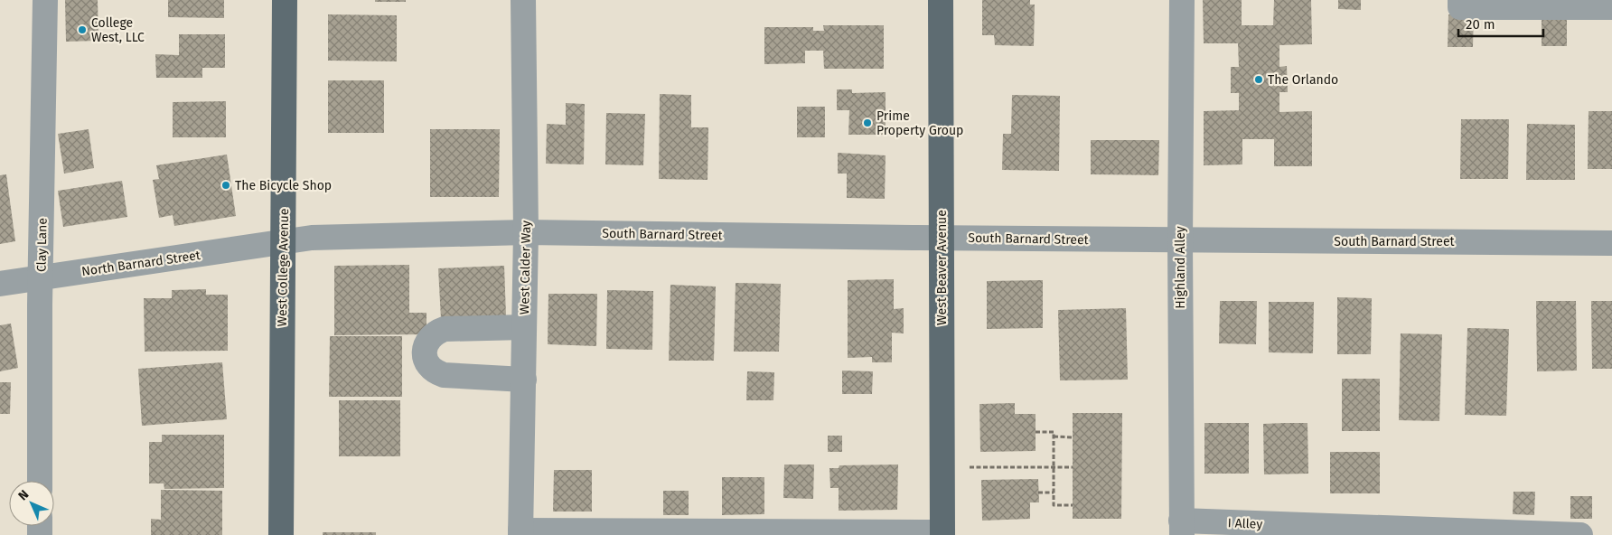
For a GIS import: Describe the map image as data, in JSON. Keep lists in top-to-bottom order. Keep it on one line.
{"streets":{"main road":["West College Avenue","West Beaver Avenue"],"street":["South Barnard Street","Clay Lane","North Barnard Street","West Calder Way","Highland Alley","I Alley"]},"crossings":[["South Barnard Street","North Barnard Street"],["South Barnard Street","West College Avenue"],["South Barnard Street","West Calder Way"],["South Barnard Street","West Beaver Avenue"],["South Barnard Street","Highland Alley"],["Clay Lane","North Barnard Street"],["North Barnard Street","West College Avenue"],["Highland Alley","I Alley"]],"places":["College West, LLC","The Orlando","Prime Property Group","The Bicycle Shop"],"scale_bar":"20 m","north":"top left"}
